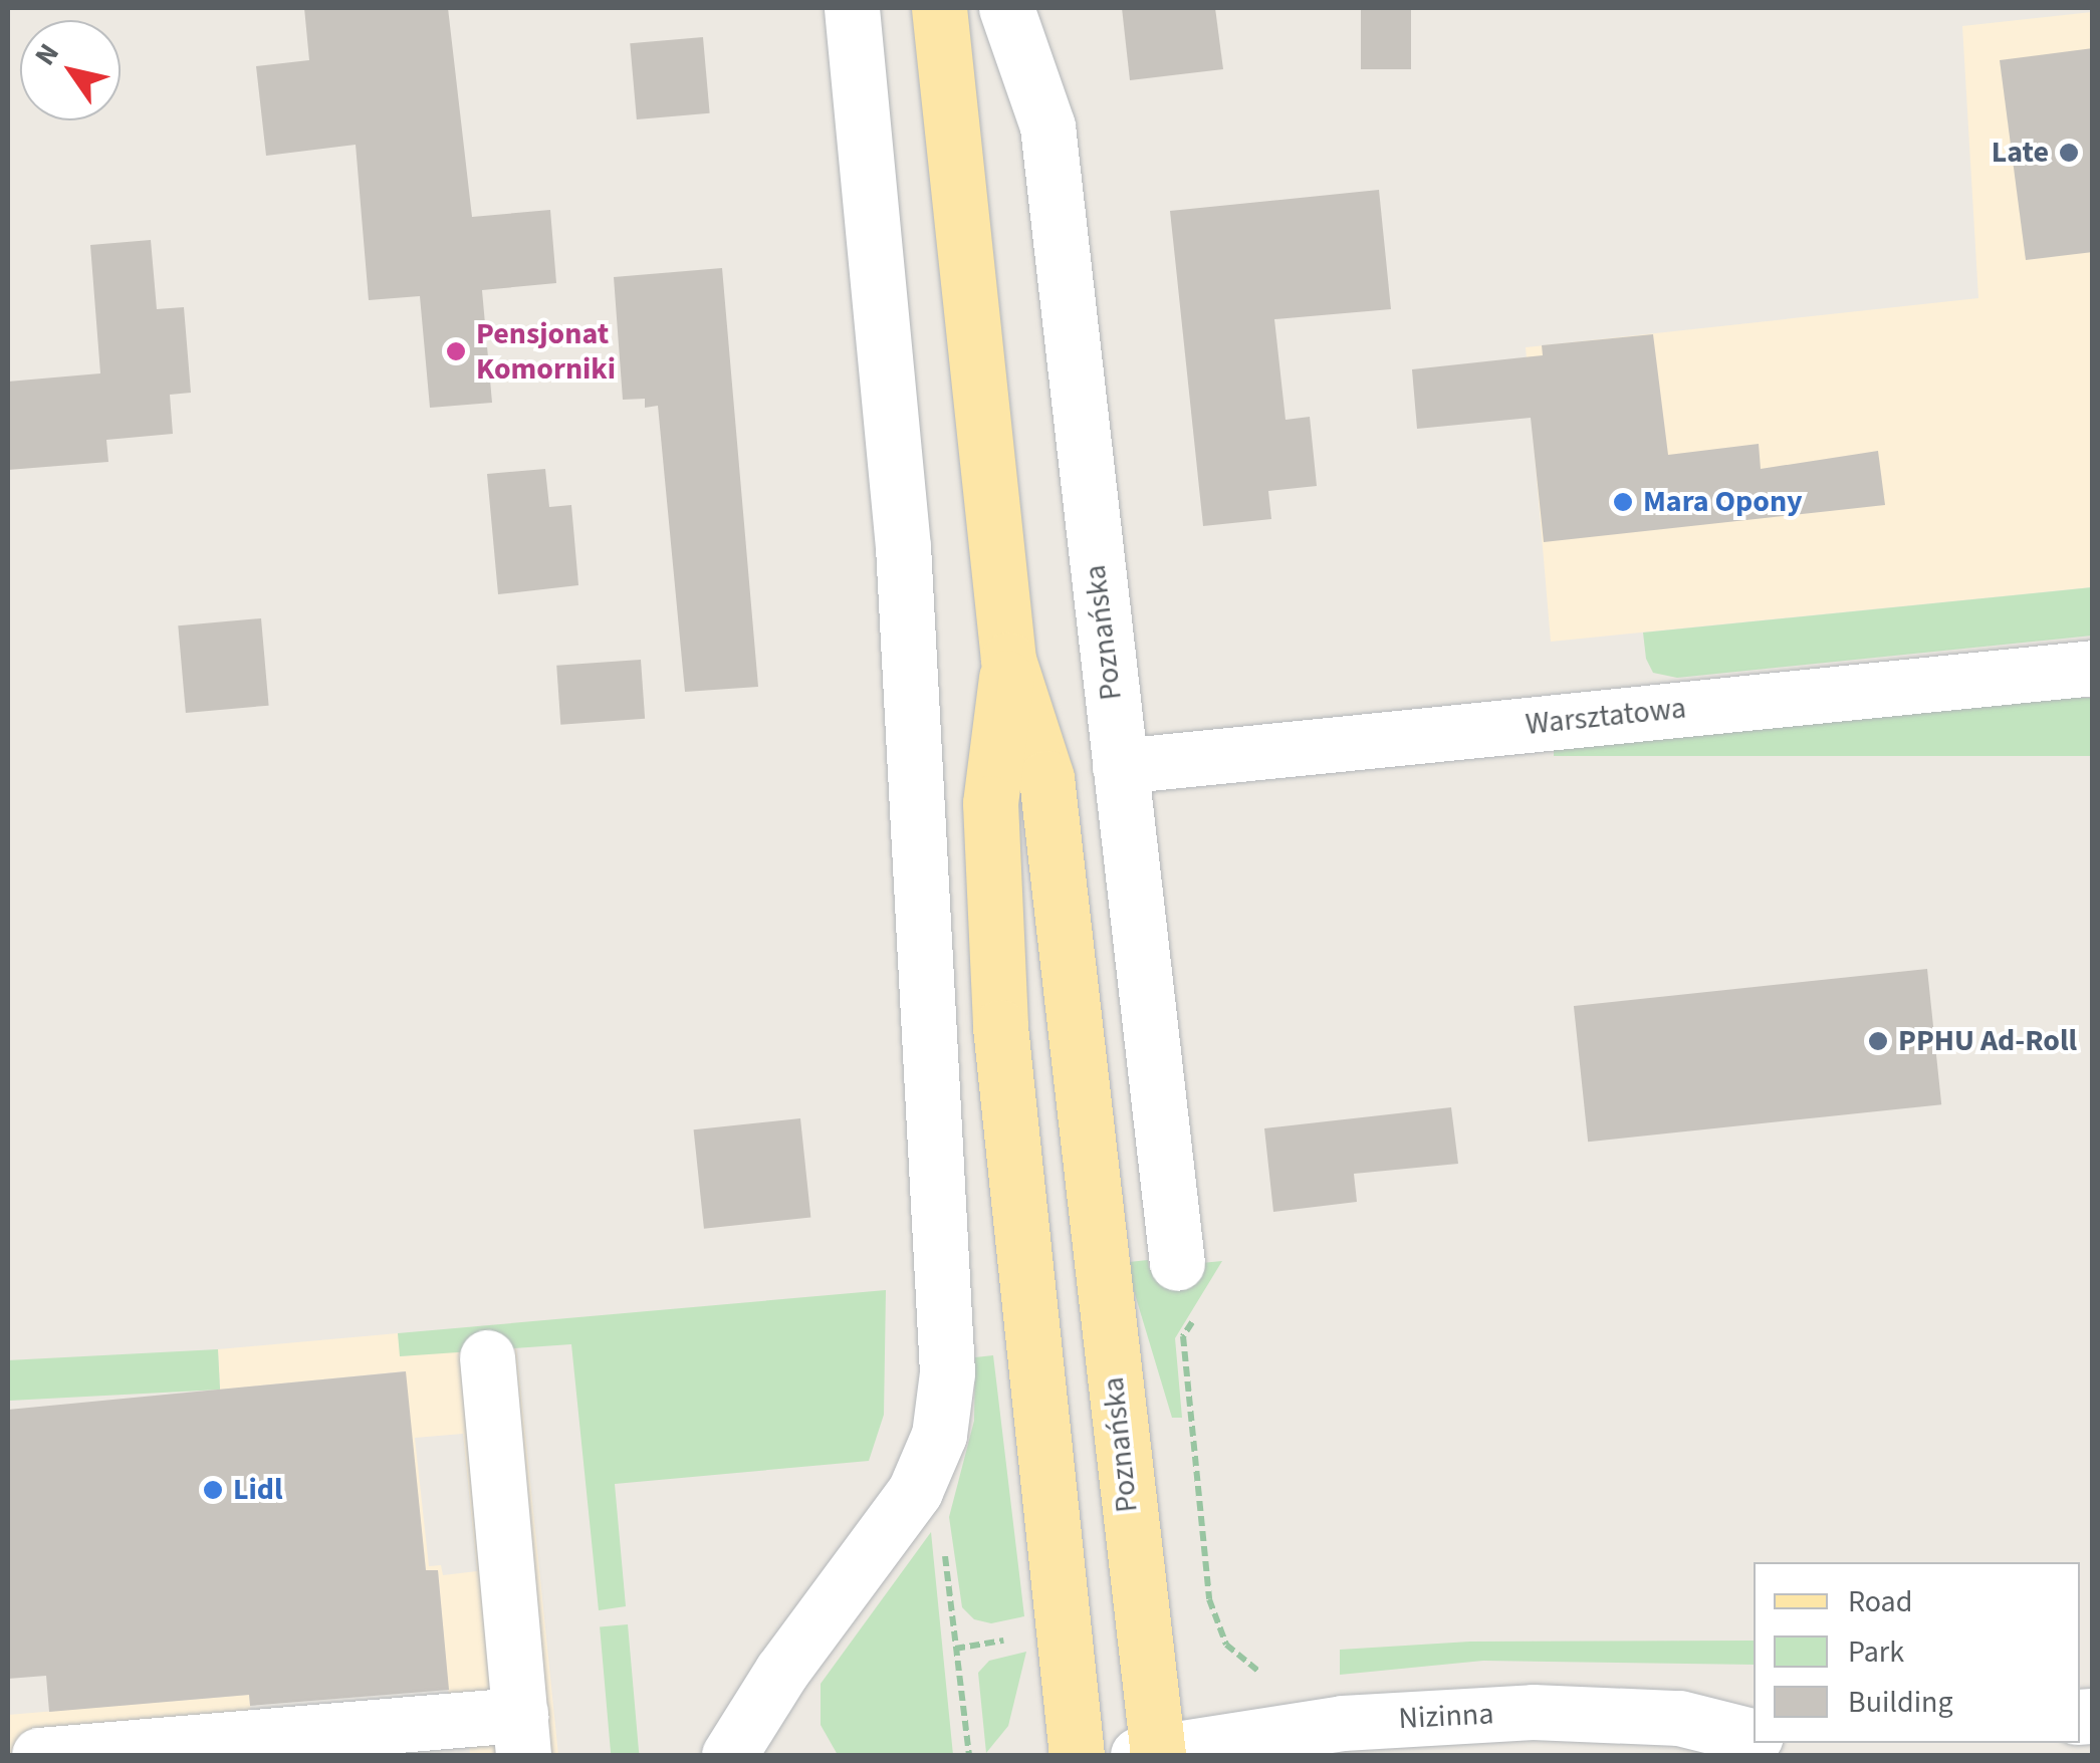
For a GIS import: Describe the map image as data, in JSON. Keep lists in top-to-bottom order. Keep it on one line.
{"streets":{"main road":["Poznańska"],"street":["Warsztatowa","Nizinna"]},"crossings":[["Poznańska","Warsztatowa"],["Poznańska","Nizinna"]],"places":["Late","Pensjonat Komorniki","Mara Opony","PPHU Ad-Roll","Lidl"],"legend":["Road","Park","Building"],"north":"top left"}
